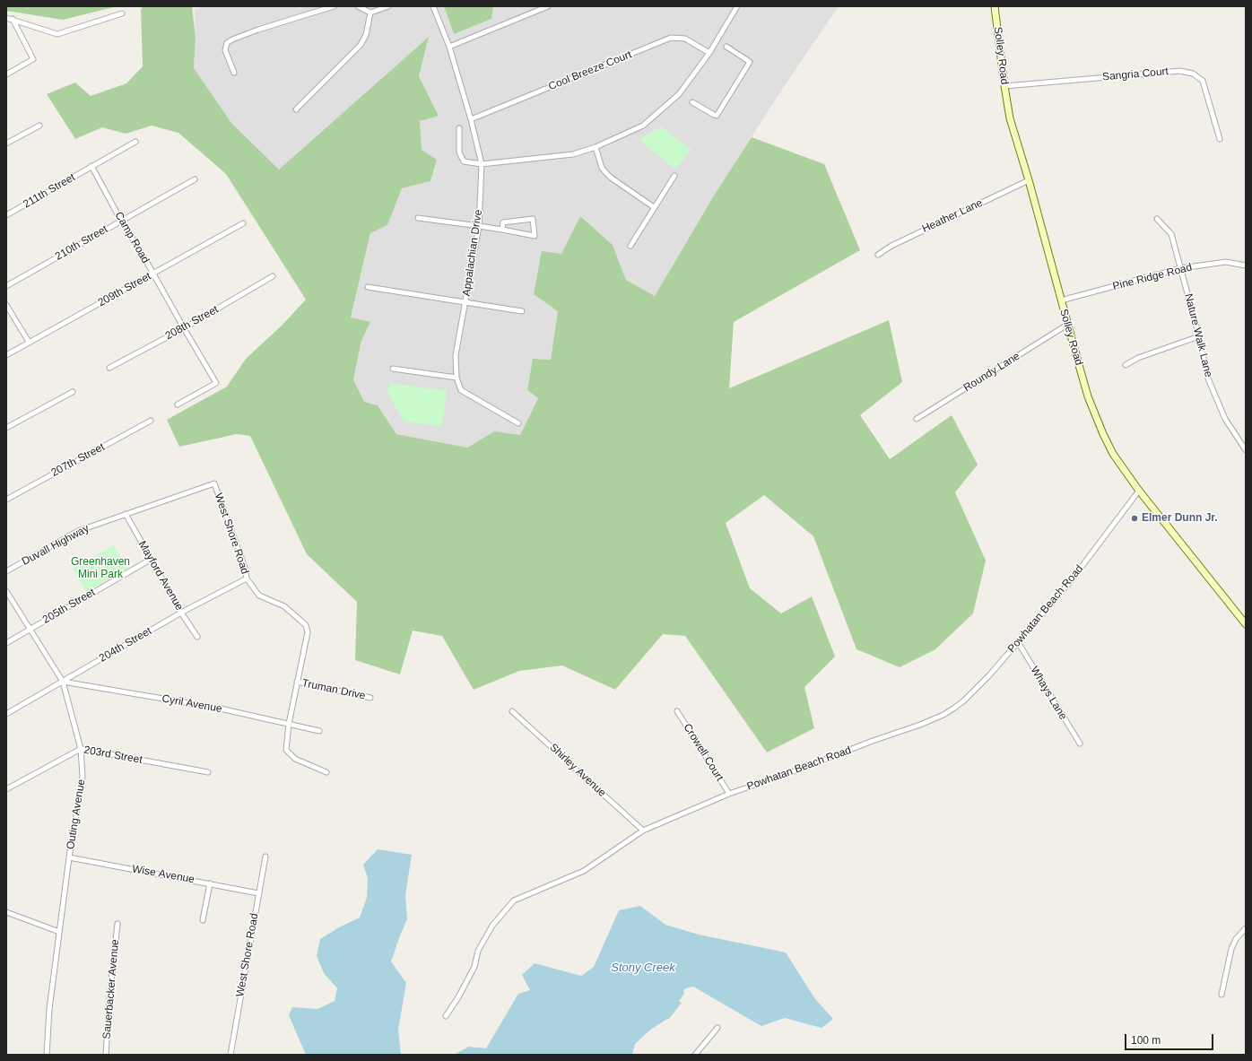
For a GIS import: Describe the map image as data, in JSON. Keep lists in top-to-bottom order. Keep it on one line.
{"streets":{"main road":["Solley Road"],"street":["Cool Breeze Court","Sangria Court","211th Street","Heather Lane","Camp Road","210th Street","Appalachian Drive","Pine Ridge Road","209th Street","208th Street","Nature Walk Lane","Roundy Lane","207th Street","West Shore Road","Duvall Highway","Mayford Avenue","205th Street","Powhatan Beach Road","204th Street","Truman Drive","Whays Lane","Cyril Avenue","Crowell Court","203rd Street","Shirley Avenue","Outing Avenue","Wise Avenue","Sauerbacker Avenue"]},"crossings":[["Solley Road","Sangria Court"],["Solley Road","Heather Lane"],["Solley Road","Pine Ridge Road"],["Solley Road","Roundy Lane"],["Solley Road","Powhatan Beach Road"],["Cool Breeze Court","Appalachian Drive"],["211th Street","Camp Road"],["Camp Road","210th Street"],["Camp Road","209th Street"],["Camp Road","208th Street"],["Pine Ridge Road","Nature Walk Lane"],["West Shore Road","Duvall Highway"],["West Shore Road","Mayford Avenue"],["West Shore Road","204th Street"],["West Shore Road","Truman Drive"],["West Shore Road","Cyril Avenue"],["West Shore Road","Wise Avenue"],["Duvall Highway","Mayford Avenue"],["Mayford Avenue","205th Street"],["Mayford Avenue","204th Street"],["205th Street","Outing Avenue"],["Powhatan Beach Road","Whays Lane"],["Powhatan Beach Road","Crowell Court"],["Powhatan Beach Road","Shirley Avenue"],["204th Street","Cyril Avenue"],["204th Street","Outing Avenue"],["Cyril Avenue","Outing Avenue"],["203rd Street","Outing Avenue"],["Outing Avenue","Wise Avenue"]],"water":["Stony Creek"],"parks":["Greenhaven Mini Park"],"places":["Elmer Dunn Jr."],"scale_bar":"100 m"}
